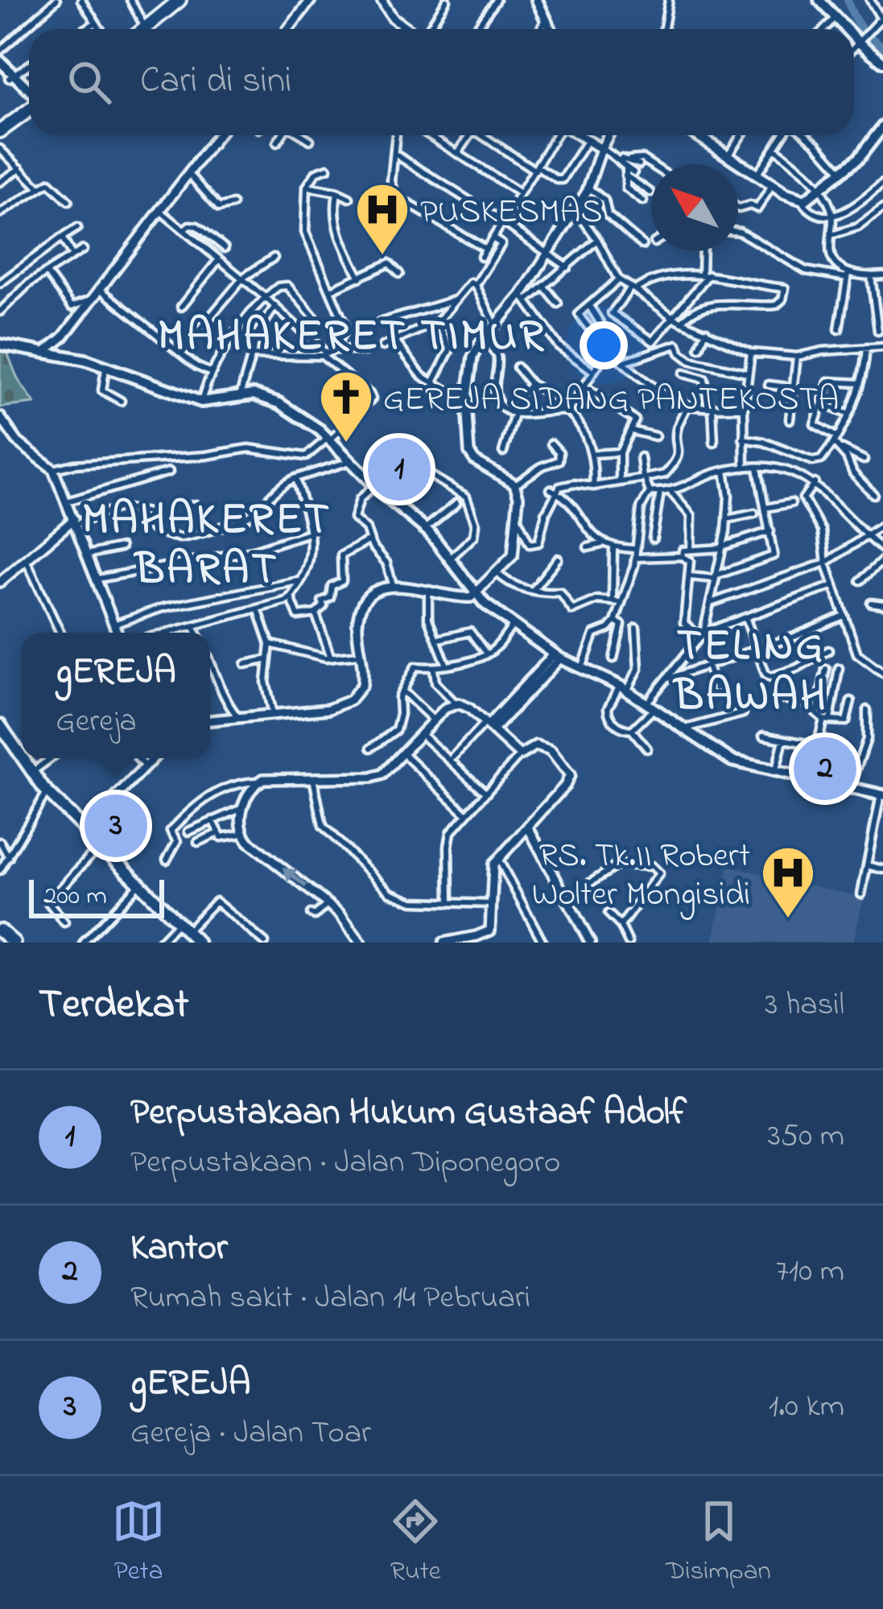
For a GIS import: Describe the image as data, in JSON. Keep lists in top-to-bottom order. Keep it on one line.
{"districts":["MAHAKERET TIMUR","MAHAKERET BARAT","TELING BAWAH"],"places":{"hospital":["PUSKESMAS","RS. Tk.II Robert Wolter Mongisidi"],"church":["GEREJA SIDANG PANTEKOSTA"]},"scale_bar":"200 m","north":"top left","page":{"search":"Cari di sini","pins":["1","2","3"],"popup":["gEREJA","Gereja"],"scale":"200 m","heading":["Terdekat","3 hasil"],"list":[{"mark":"1","name":"Perpustakaan Hukum Gustaaf Adolf","note":"Perpustakaan · Jalan Diponegoro","value":"350 m"},{"mark":"2","name":"Kantor","note":"Rumah sakit · Jalan 14 Pebruari","value":"710 m"},{"mark":"3","name":"gEREJA","note":"Gereja · Jalan Toar","value":"1.0 km"}],"nav":["Peta","Rute","Disimpan"]}}
